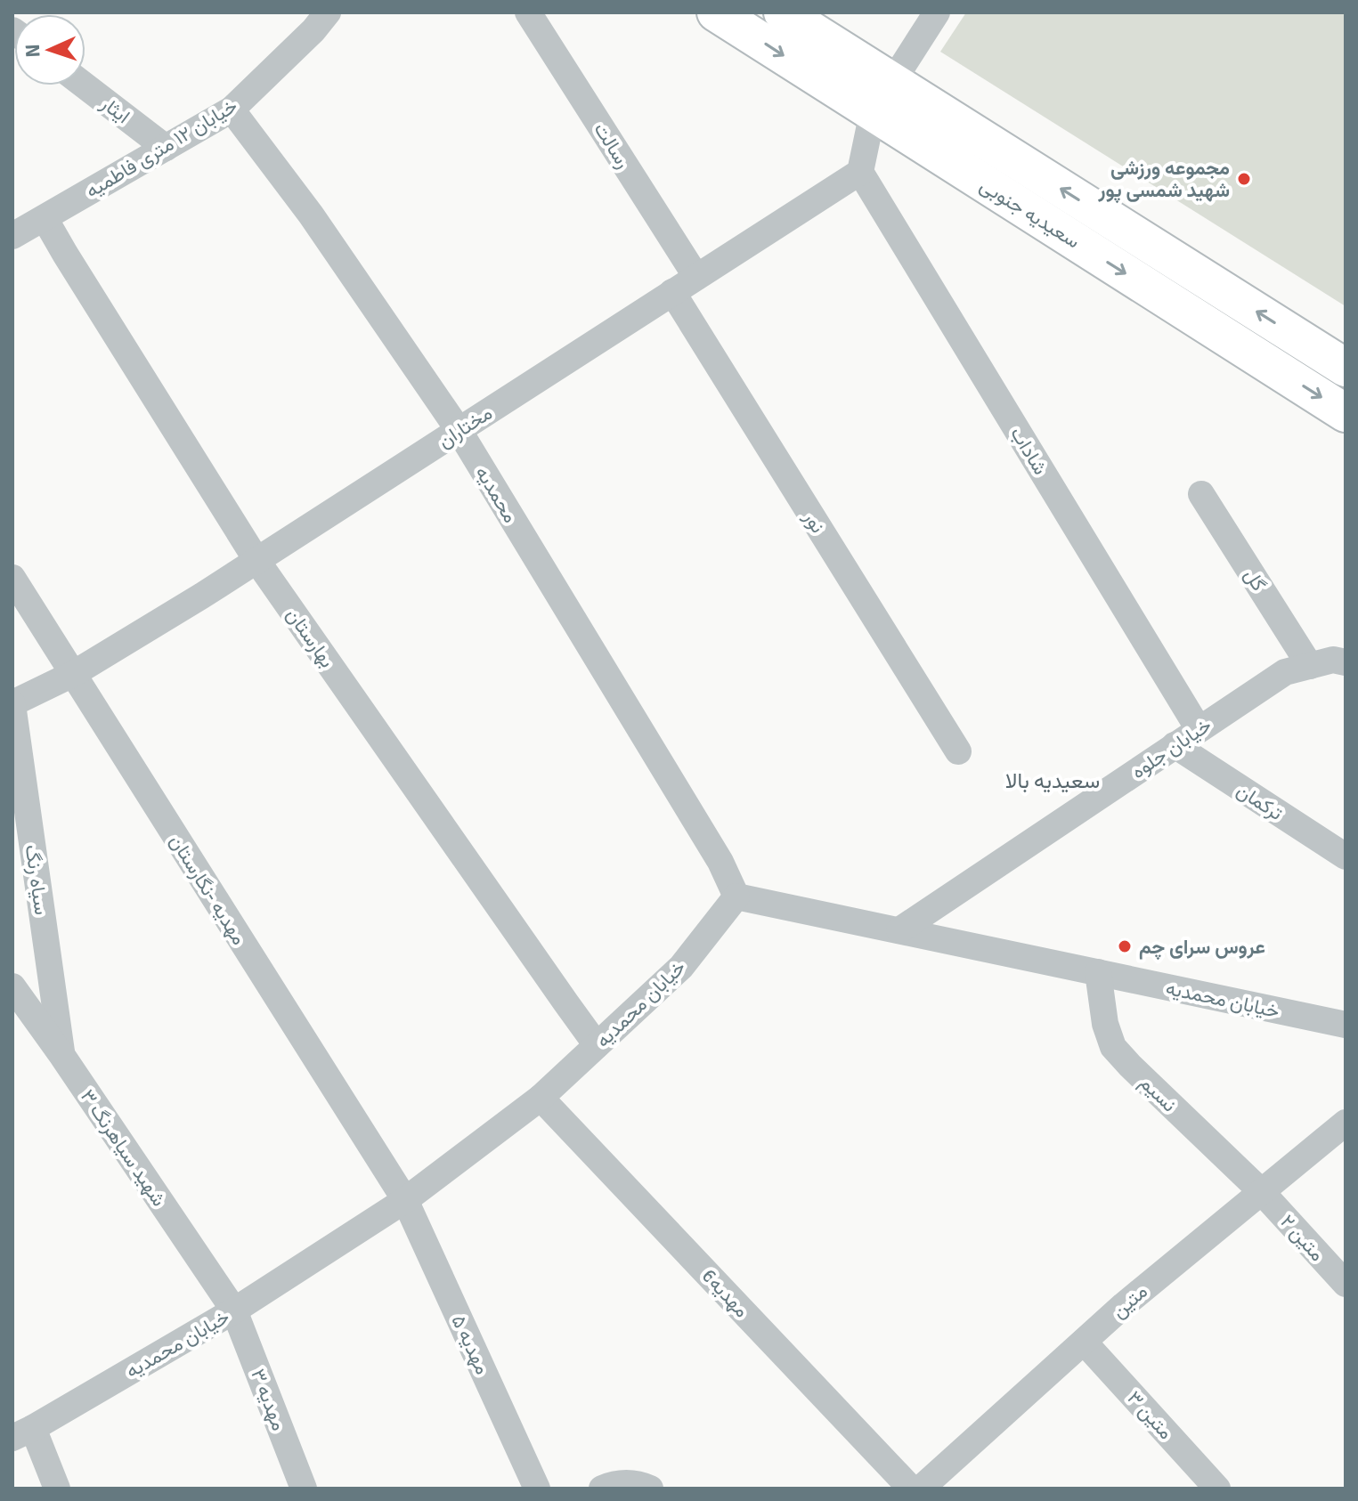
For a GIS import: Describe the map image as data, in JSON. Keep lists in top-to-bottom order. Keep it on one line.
{"streets":{"main road":["سعیدیه جنوبی"],"street":["ایثار","رسالت","خیابان ۱۲ متری فاطمیه","مختاران","شاداب","محمدیه","نور","گل","بهارستان","خیابان جلوه","ترکمان","سیاه رنگ","مهدیه -نگارستان","خیابان محمدیه","نسیم","شهید سیاهرنگ ۳","متین ۲","مهدیه6","متین","مهدیه ۵","مهدیه ۳","متین ۳"]},"crossings":[["ایثار","خیابان ۱۲ متری فاطمیه"],["رسالت","مختاران"],["خیابان ۱۲ متری فاطمیه","محمدیه"],["خیابان ۱۲ متری فاطمیه","بهارستان"],["مختاران","شاداب"],["مختاران","محمدیه"],["مختاران","نور"],["مختاران","بهارستان"],["مختاران","سیاه رنگ"],["مختاران","مهدیه -نگارستان"],["شاداب","خیابان جلوه"],["محمدیه","خیابان محمدیه"],["گل","خیابان جلوه"],["بهارستان","خیابان محمدیه"],["خیابان جلوه","ترکمان"],["خیابان جلوه","خیابان محمدیه"],["سیاه رنگ","شهید سیاهرنگ ۳"],["مهدیه -نگارستان","خیابان محمدیه"],["مهدیه -نگارستان","مهدیه ۵"],["خیابان محمدیه","نسیم"],["خیابان محمدیه","شهید سیاهرنگ ۳"],["خیابان محمدیه","مهدیه6"],["خیابان محمدیه","مهدیه ۵"],["خیابان محمدیه","مهدیه ۳"],["نسیم","متین ۲"],["نسیم","متین"],["شهید سیاهرنگ ۳","مهدیه ۳"],["متین ۲","متین"],["متین","متین ۳"]],"districts":["سعيدیه بالا"],"places":["مجموعه ورزشی شهید شمسی پور","عروس سرای چم"],"north":"left"}
